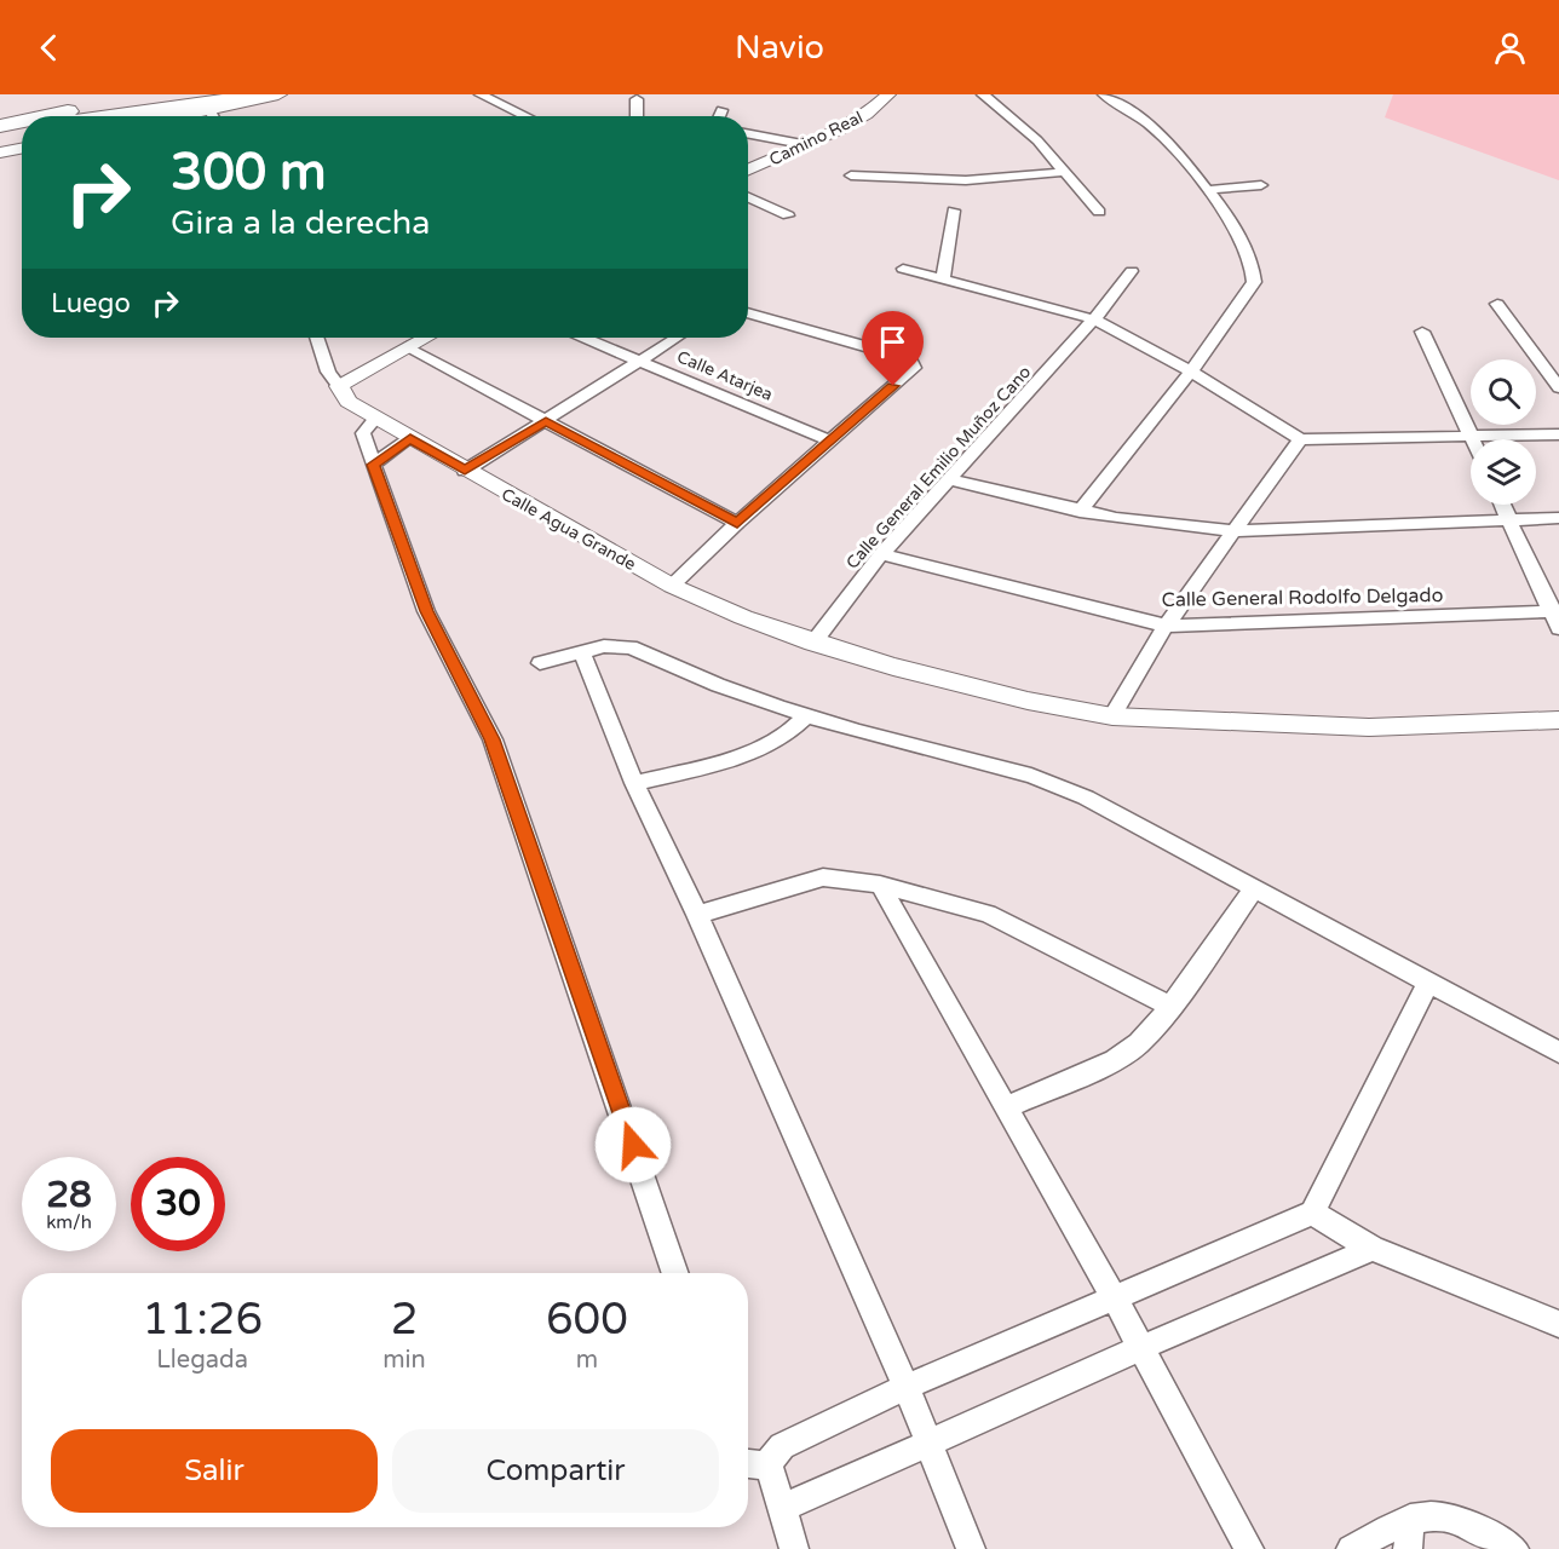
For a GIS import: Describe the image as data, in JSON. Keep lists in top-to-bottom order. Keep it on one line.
{"streets":{"street":["Camino Real","Calle Atarjea","Calle General Emilio Muñoz Cano","Calle Agua Grande","Calle General Rodolfo Delgado"]},"crossings":[["Calle General Emilio Muñoz Cano","Calle Agua Grande"],["Calle General Emilio Muñoz Cano","Calle General Rodolfo Delgado"]],"page":{"header":"Navio","turn":["300 m","Gira a la derecha"],"then":"Luego","speed":"28 km/h","limit":"30","eta":["11:26","Llegada","2","min","600","m"],"buttons":["Salir","Compartir"]}}
